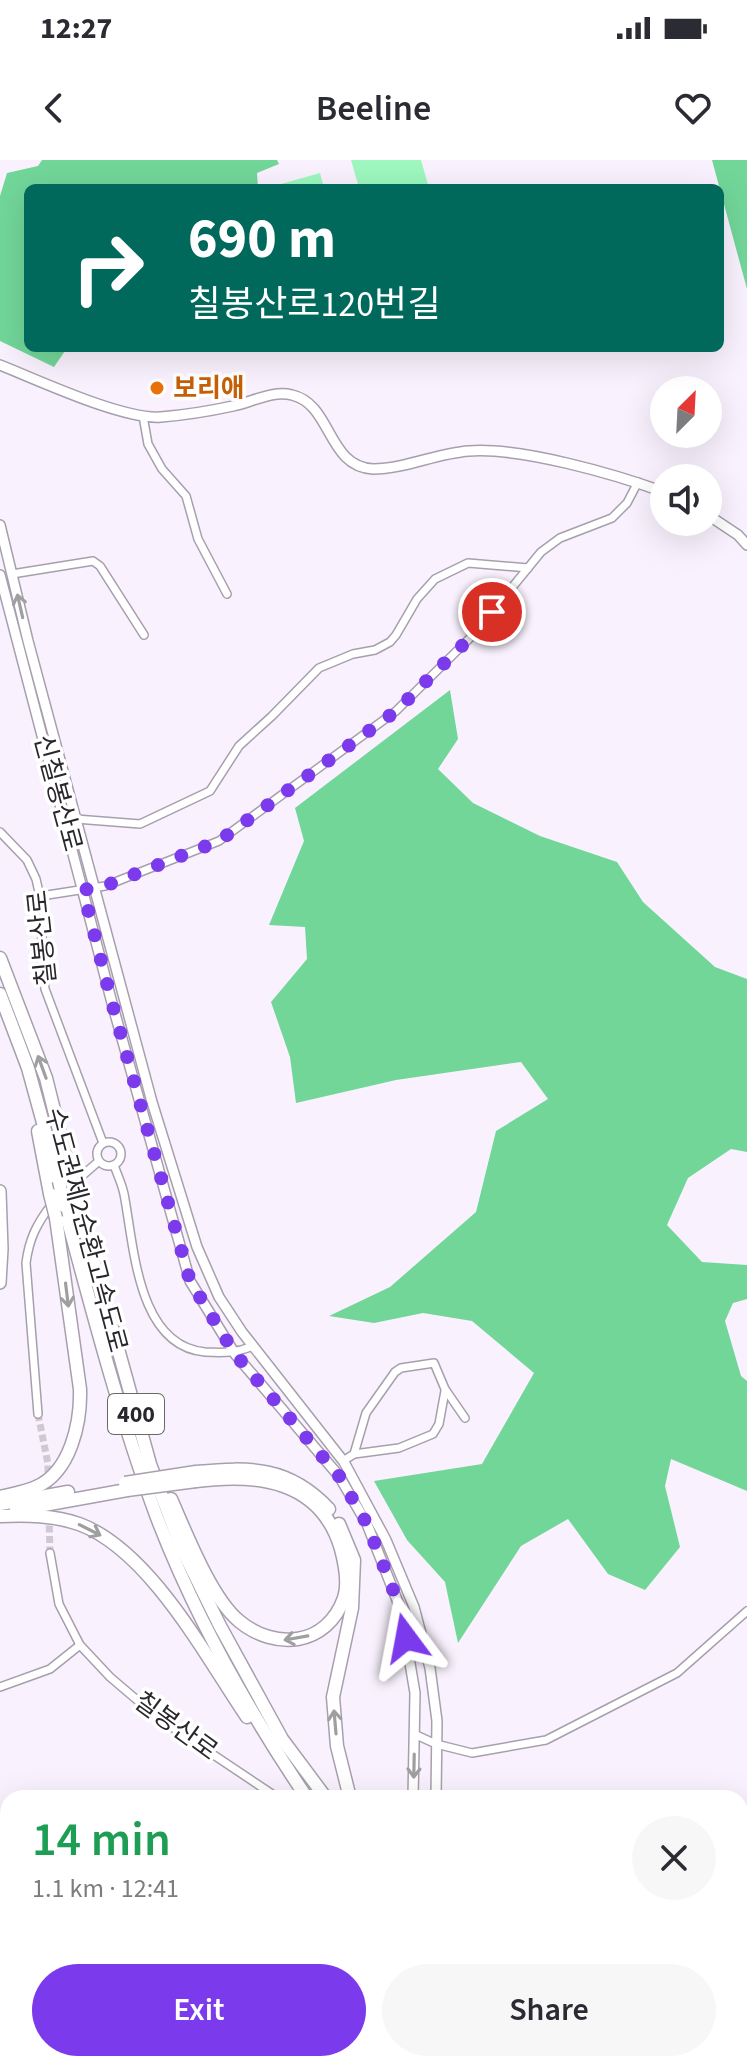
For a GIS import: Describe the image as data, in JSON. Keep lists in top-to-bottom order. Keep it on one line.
{"streets":{"highway":["수도권제2순환고속도로","400"],"street":["신칠봉산로","칠봉산로"]},"places":["보리애"],"north":"top right","page":{"status":"12:27","header":"Beeline","turn":["690 m","칠봉산로120번길"],"heading":["14 min","1.1 km · 12:41"],"buttons":["Exit","Share"]}}
